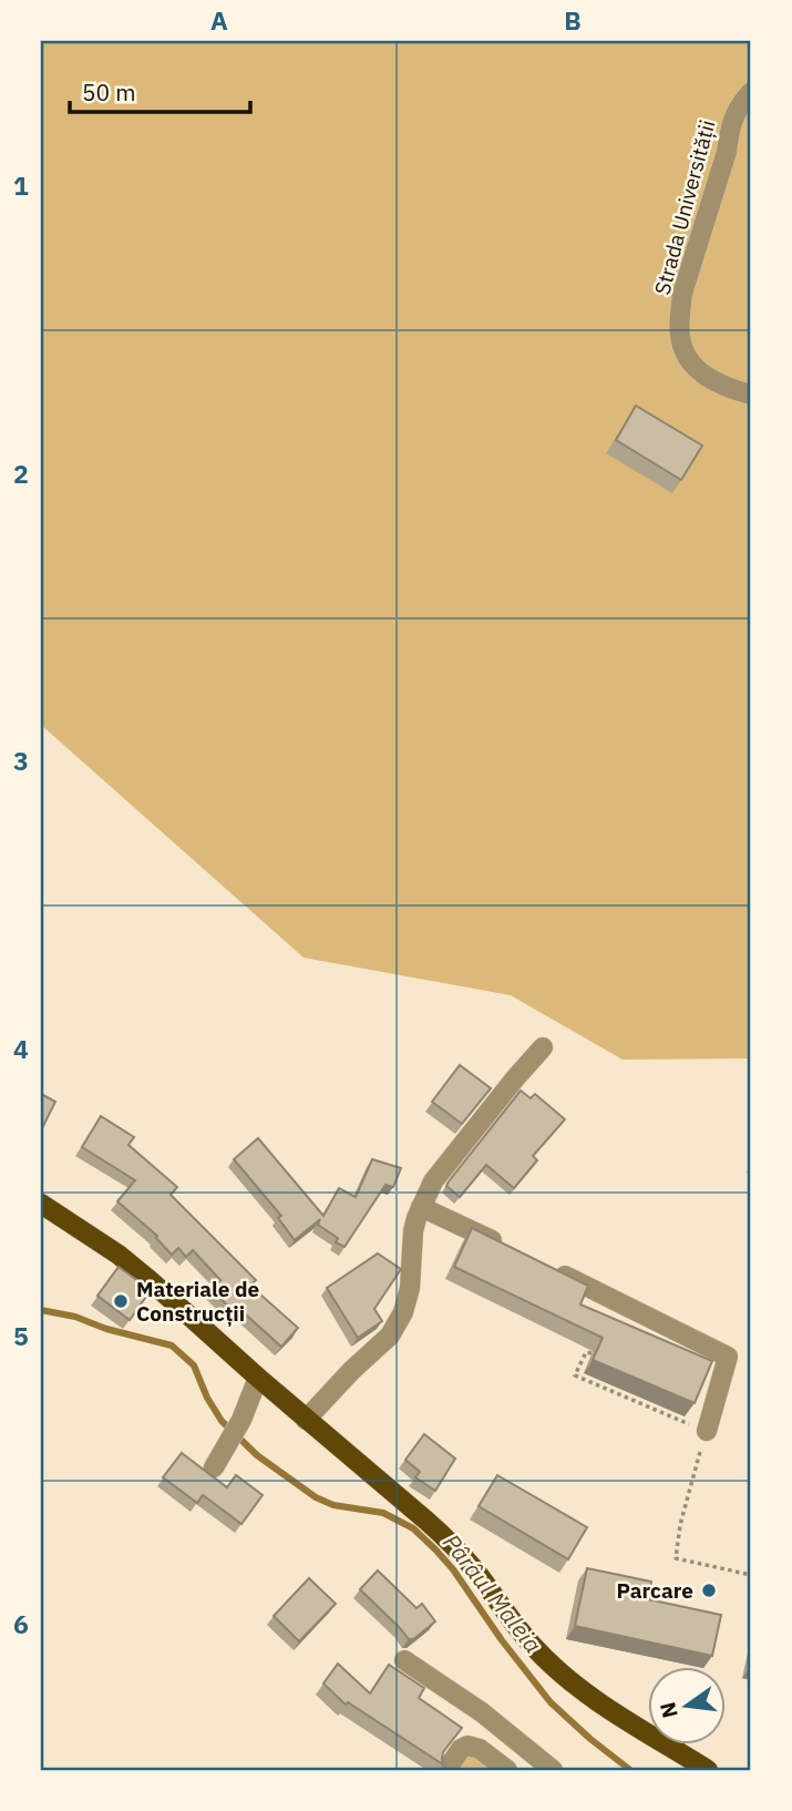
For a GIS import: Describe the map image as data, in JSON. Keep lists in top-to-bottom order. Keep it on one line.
{"streets":{"street":["Strada Universității"]},"water":["Pârâul Maleia"],"places":["Materiale de Construcții","Parcare"],"scale_bar":"50 m","north":"left","grid":{"columns":["A","B"],"rows":["1","2","3","4","5","6"]}}
